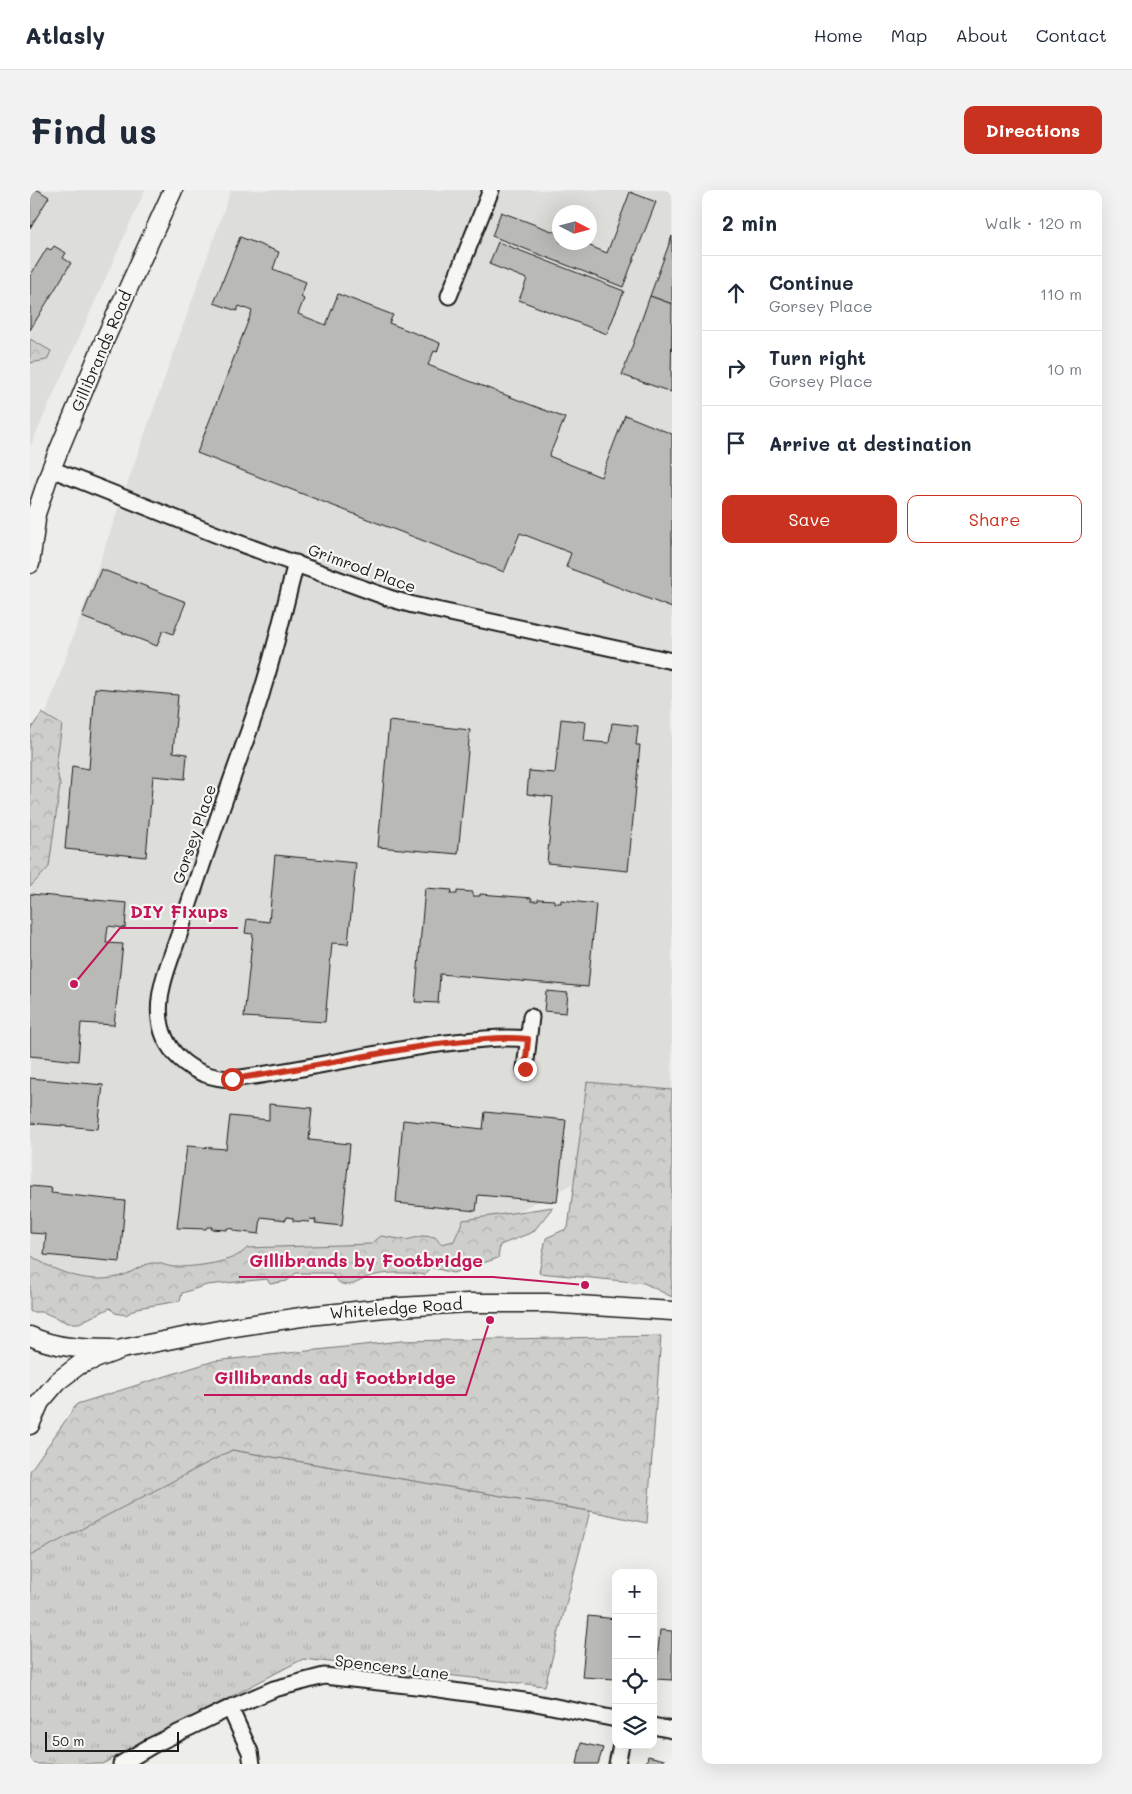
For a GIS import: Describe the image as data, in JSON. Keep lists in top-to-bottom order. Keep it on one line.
{"streets":{"street":["Gillibrands Road","Grimrod Place","Gorsey Place","Whiteledge Road","Spencers Lane"]},"crossings":[["Gillibrands Road","Grimrod Place"],["Grimrod Place","Gorsey Place"]],"places":["DIY Fixups","Gillibrands by Footbridge","Gillibrands adj Footbridge"],"scale_bar":"50 m","north":"right","page":{"header":"Atlasly","nav":["Home","Map","About","Contact"],"buttons":["Directions",["Save","Share"]],"title":"Find us","heading":["2 min","Walk · 120 m"],"list":[["Continue","Gorsey Place","110 m"],["Turn right","Gorsey Place","10 m"],"Arrive at destination"],"map_buttons":["+","−"],"scale":"50 m"}}
